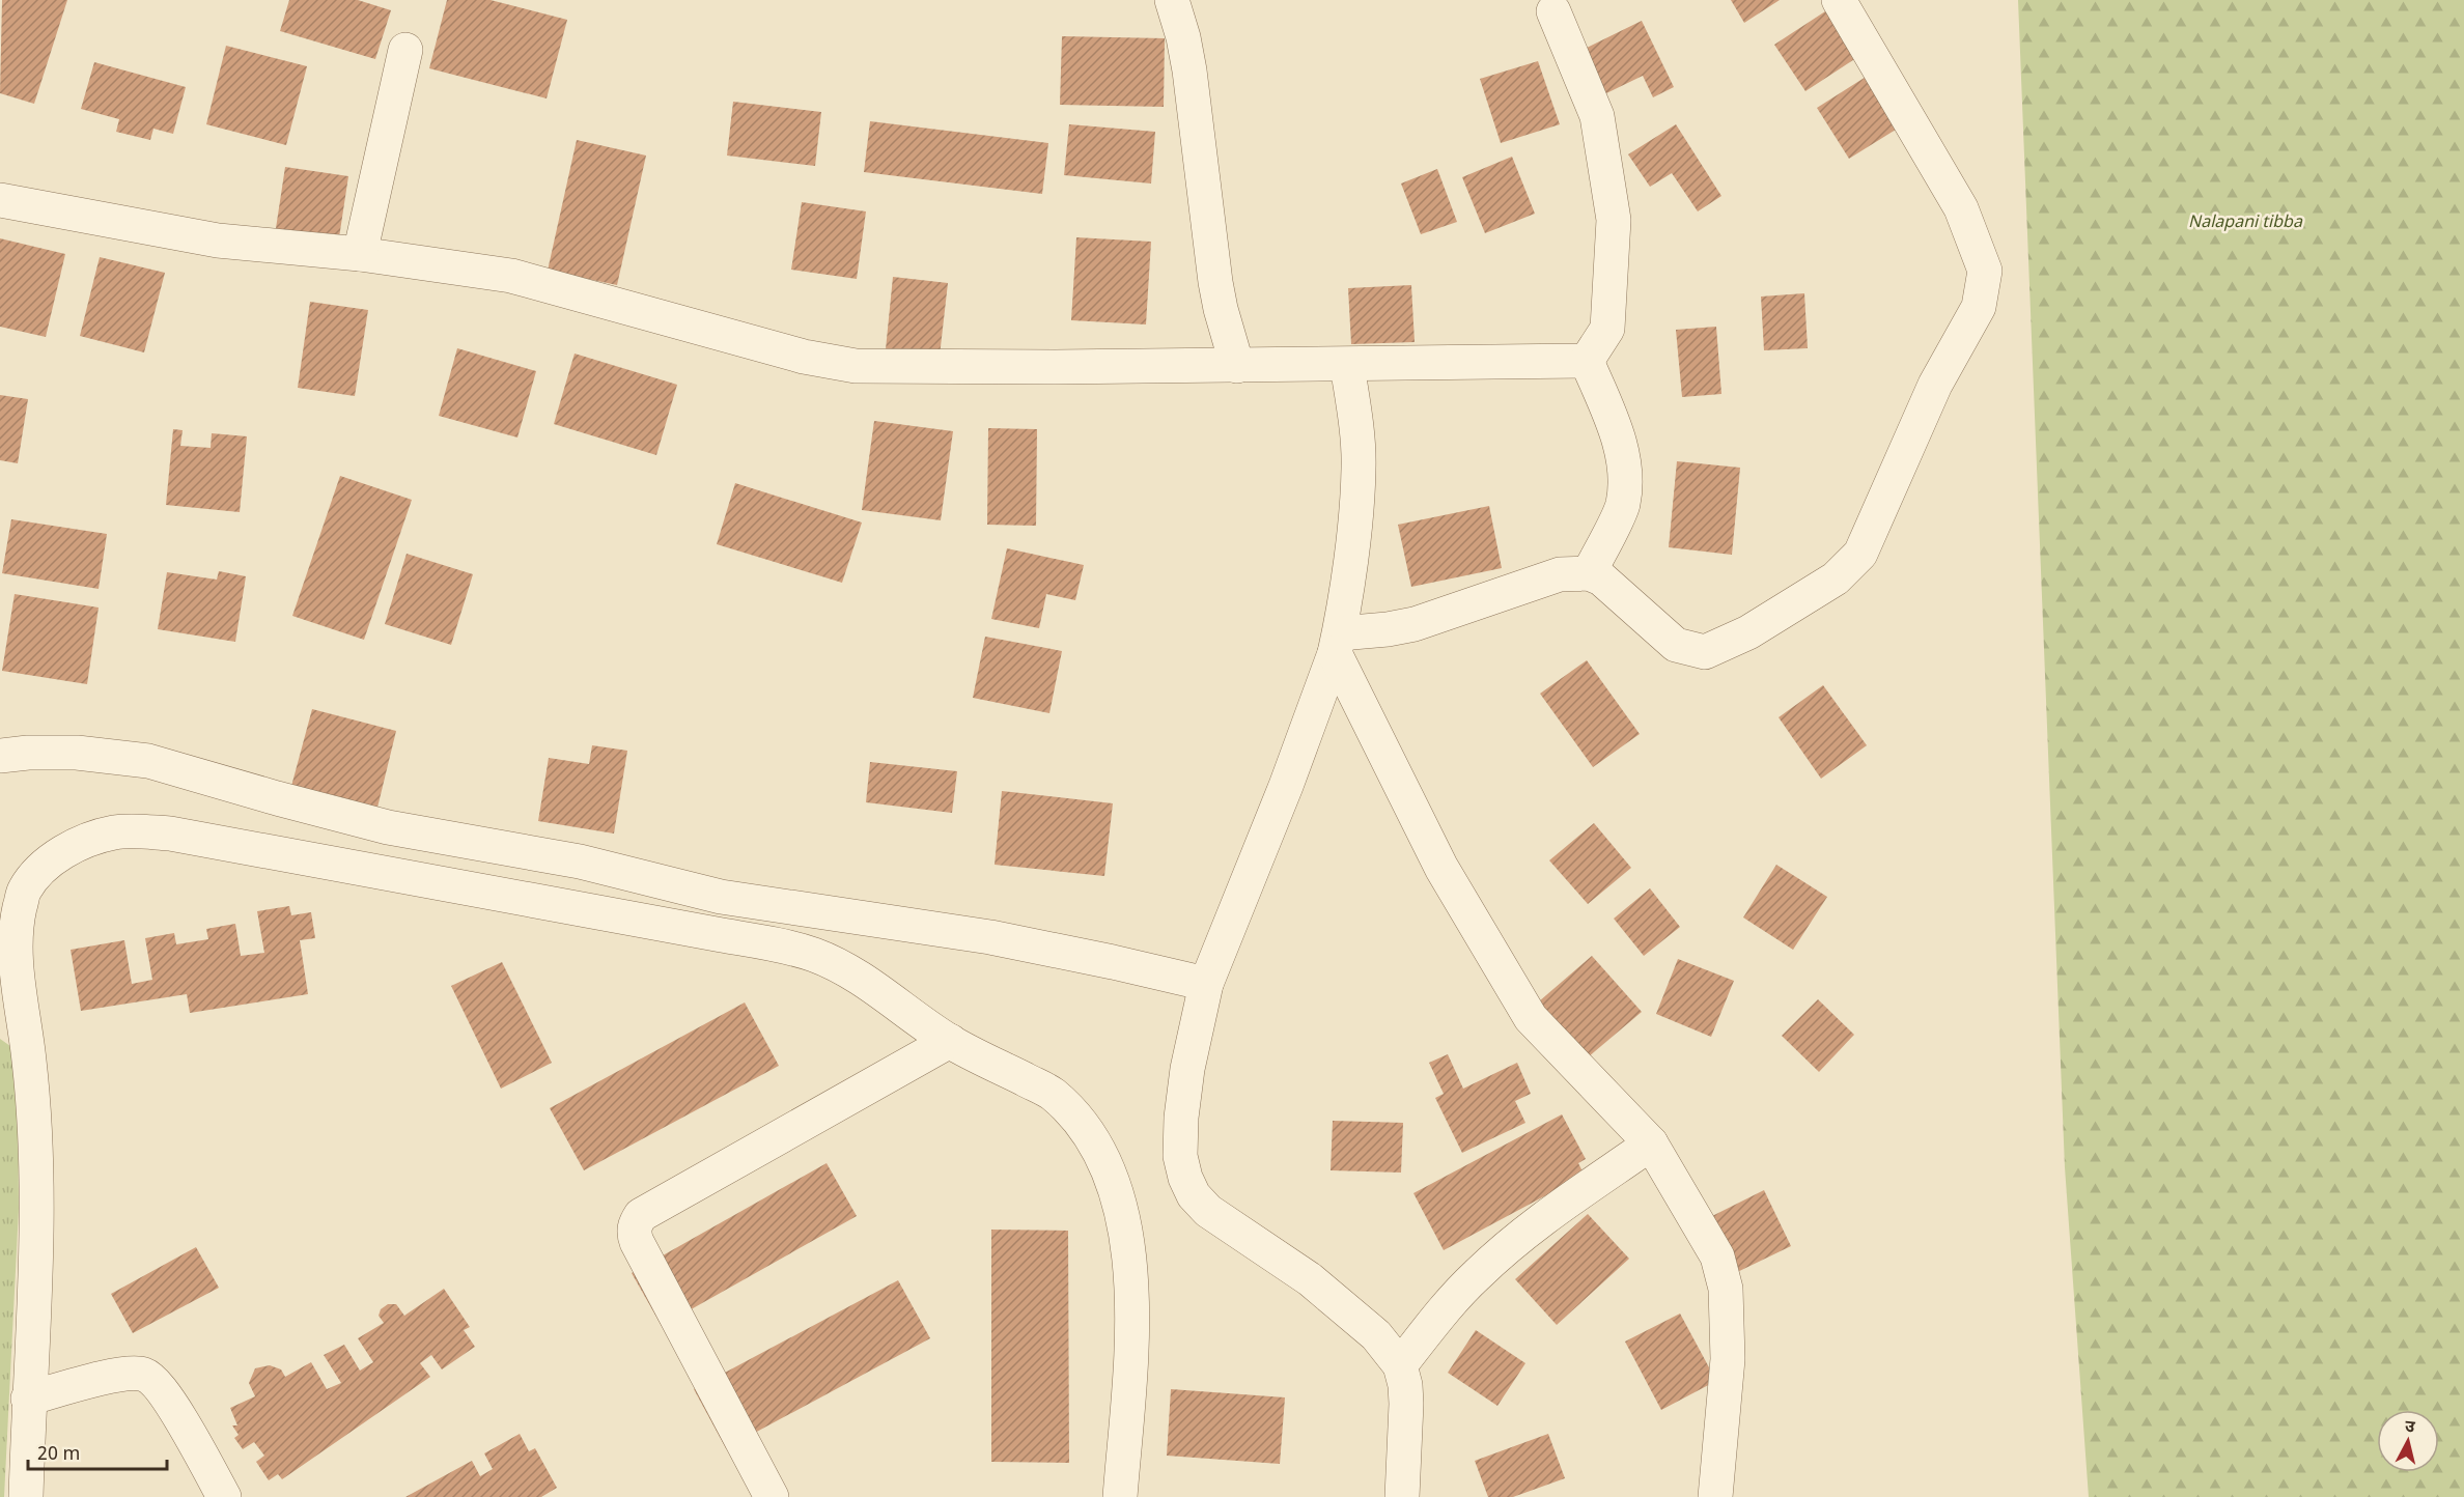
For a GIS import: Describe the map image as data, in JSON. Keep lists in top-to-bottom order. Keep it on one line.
{"parks":["Nalapani tibba"],"scale_bar":"20 m","north":"top"}
